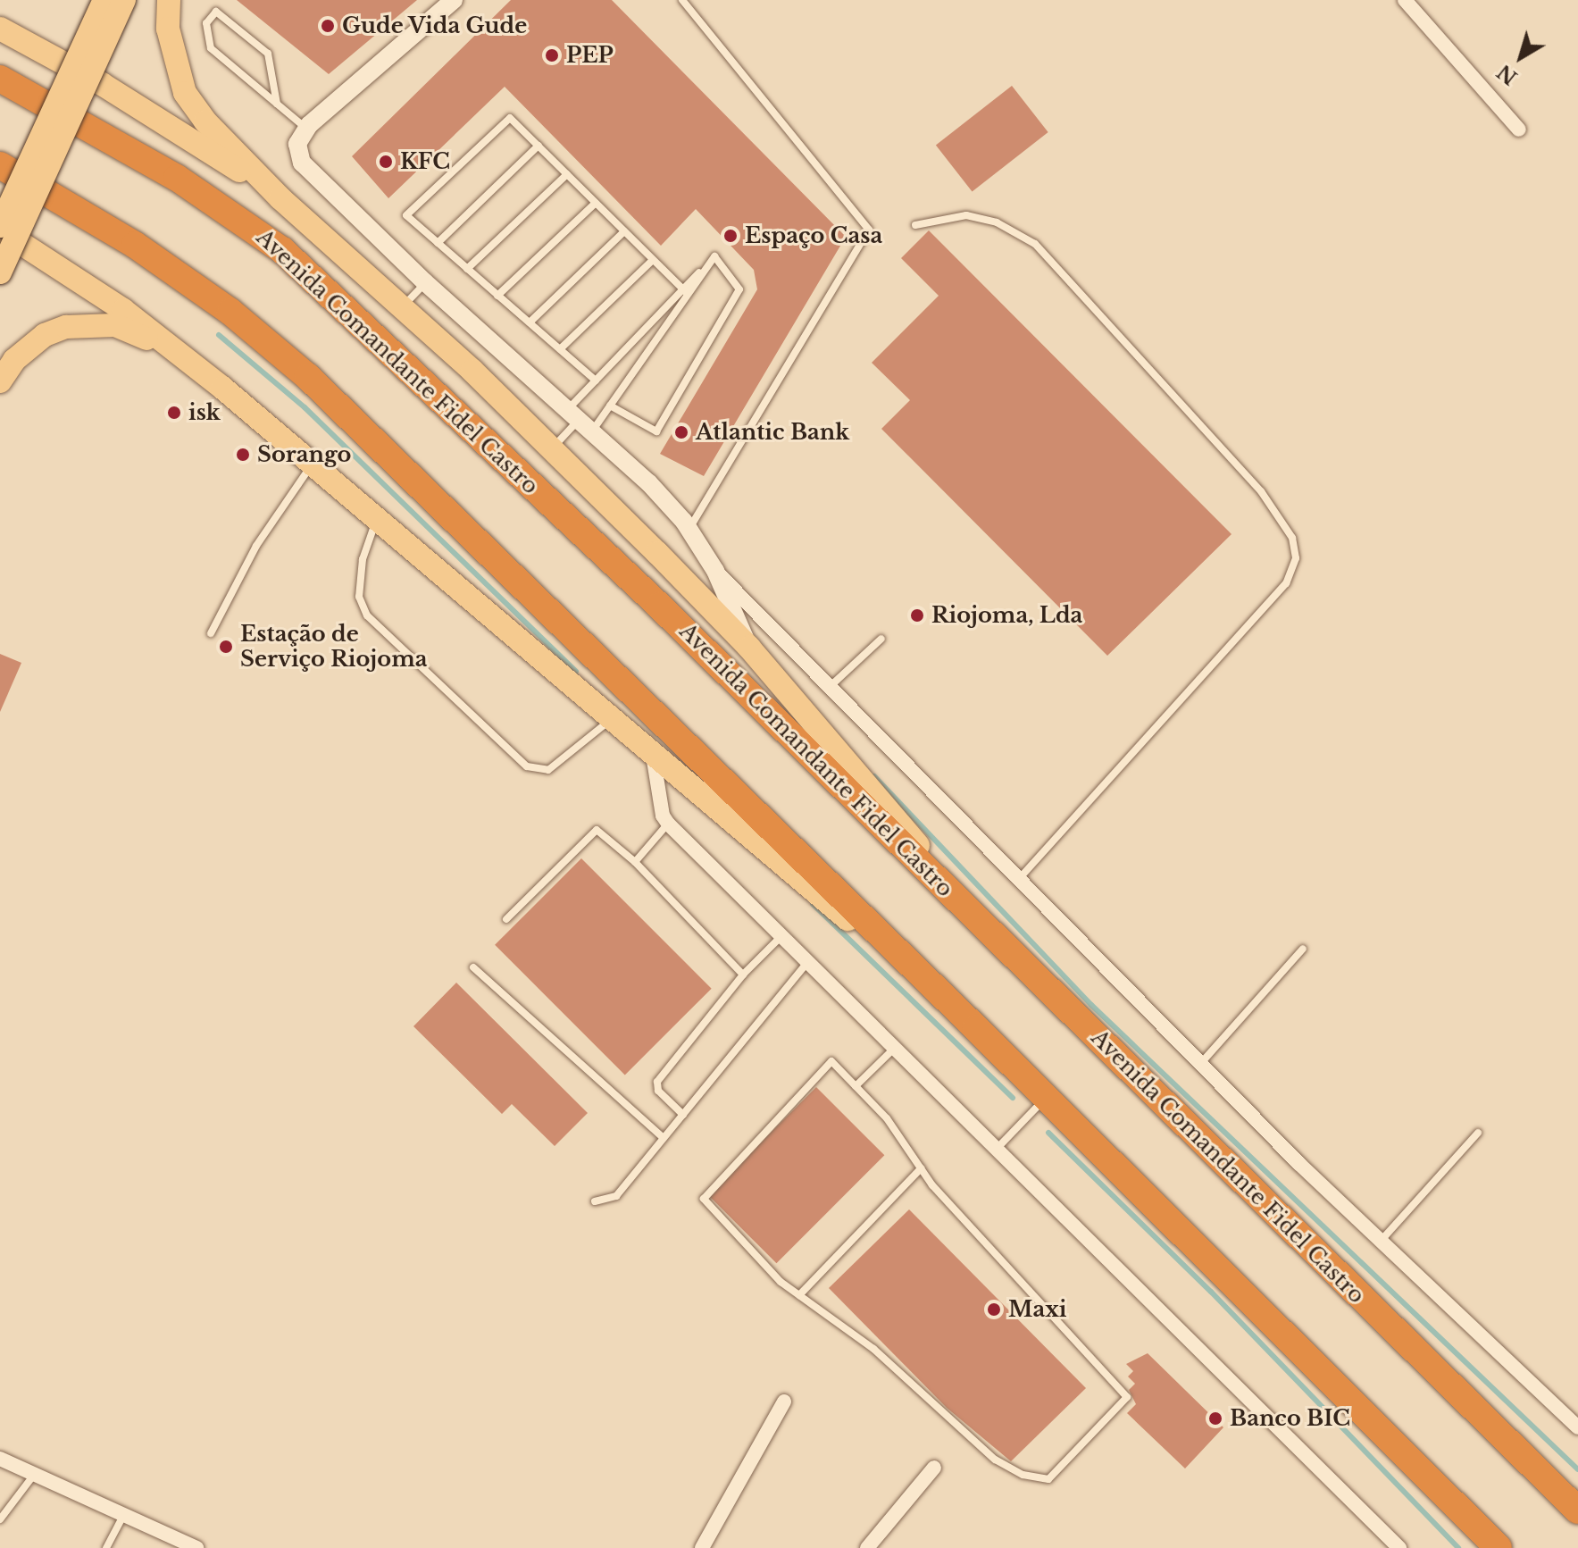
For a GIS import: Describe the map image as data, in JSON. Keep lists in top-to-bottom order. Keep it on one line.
{"streets":{"highway":["Avenida Comandante Fidel Castro"]},"places":["Gude Vida Gude","PEP","KFC","Espaço Casa","isk","Atlantic Bank","Sorango","Riojoma, Lda","Estação de Serviço Riojoma","Maxi","Banco BIC"],"north":"bottom left"}
